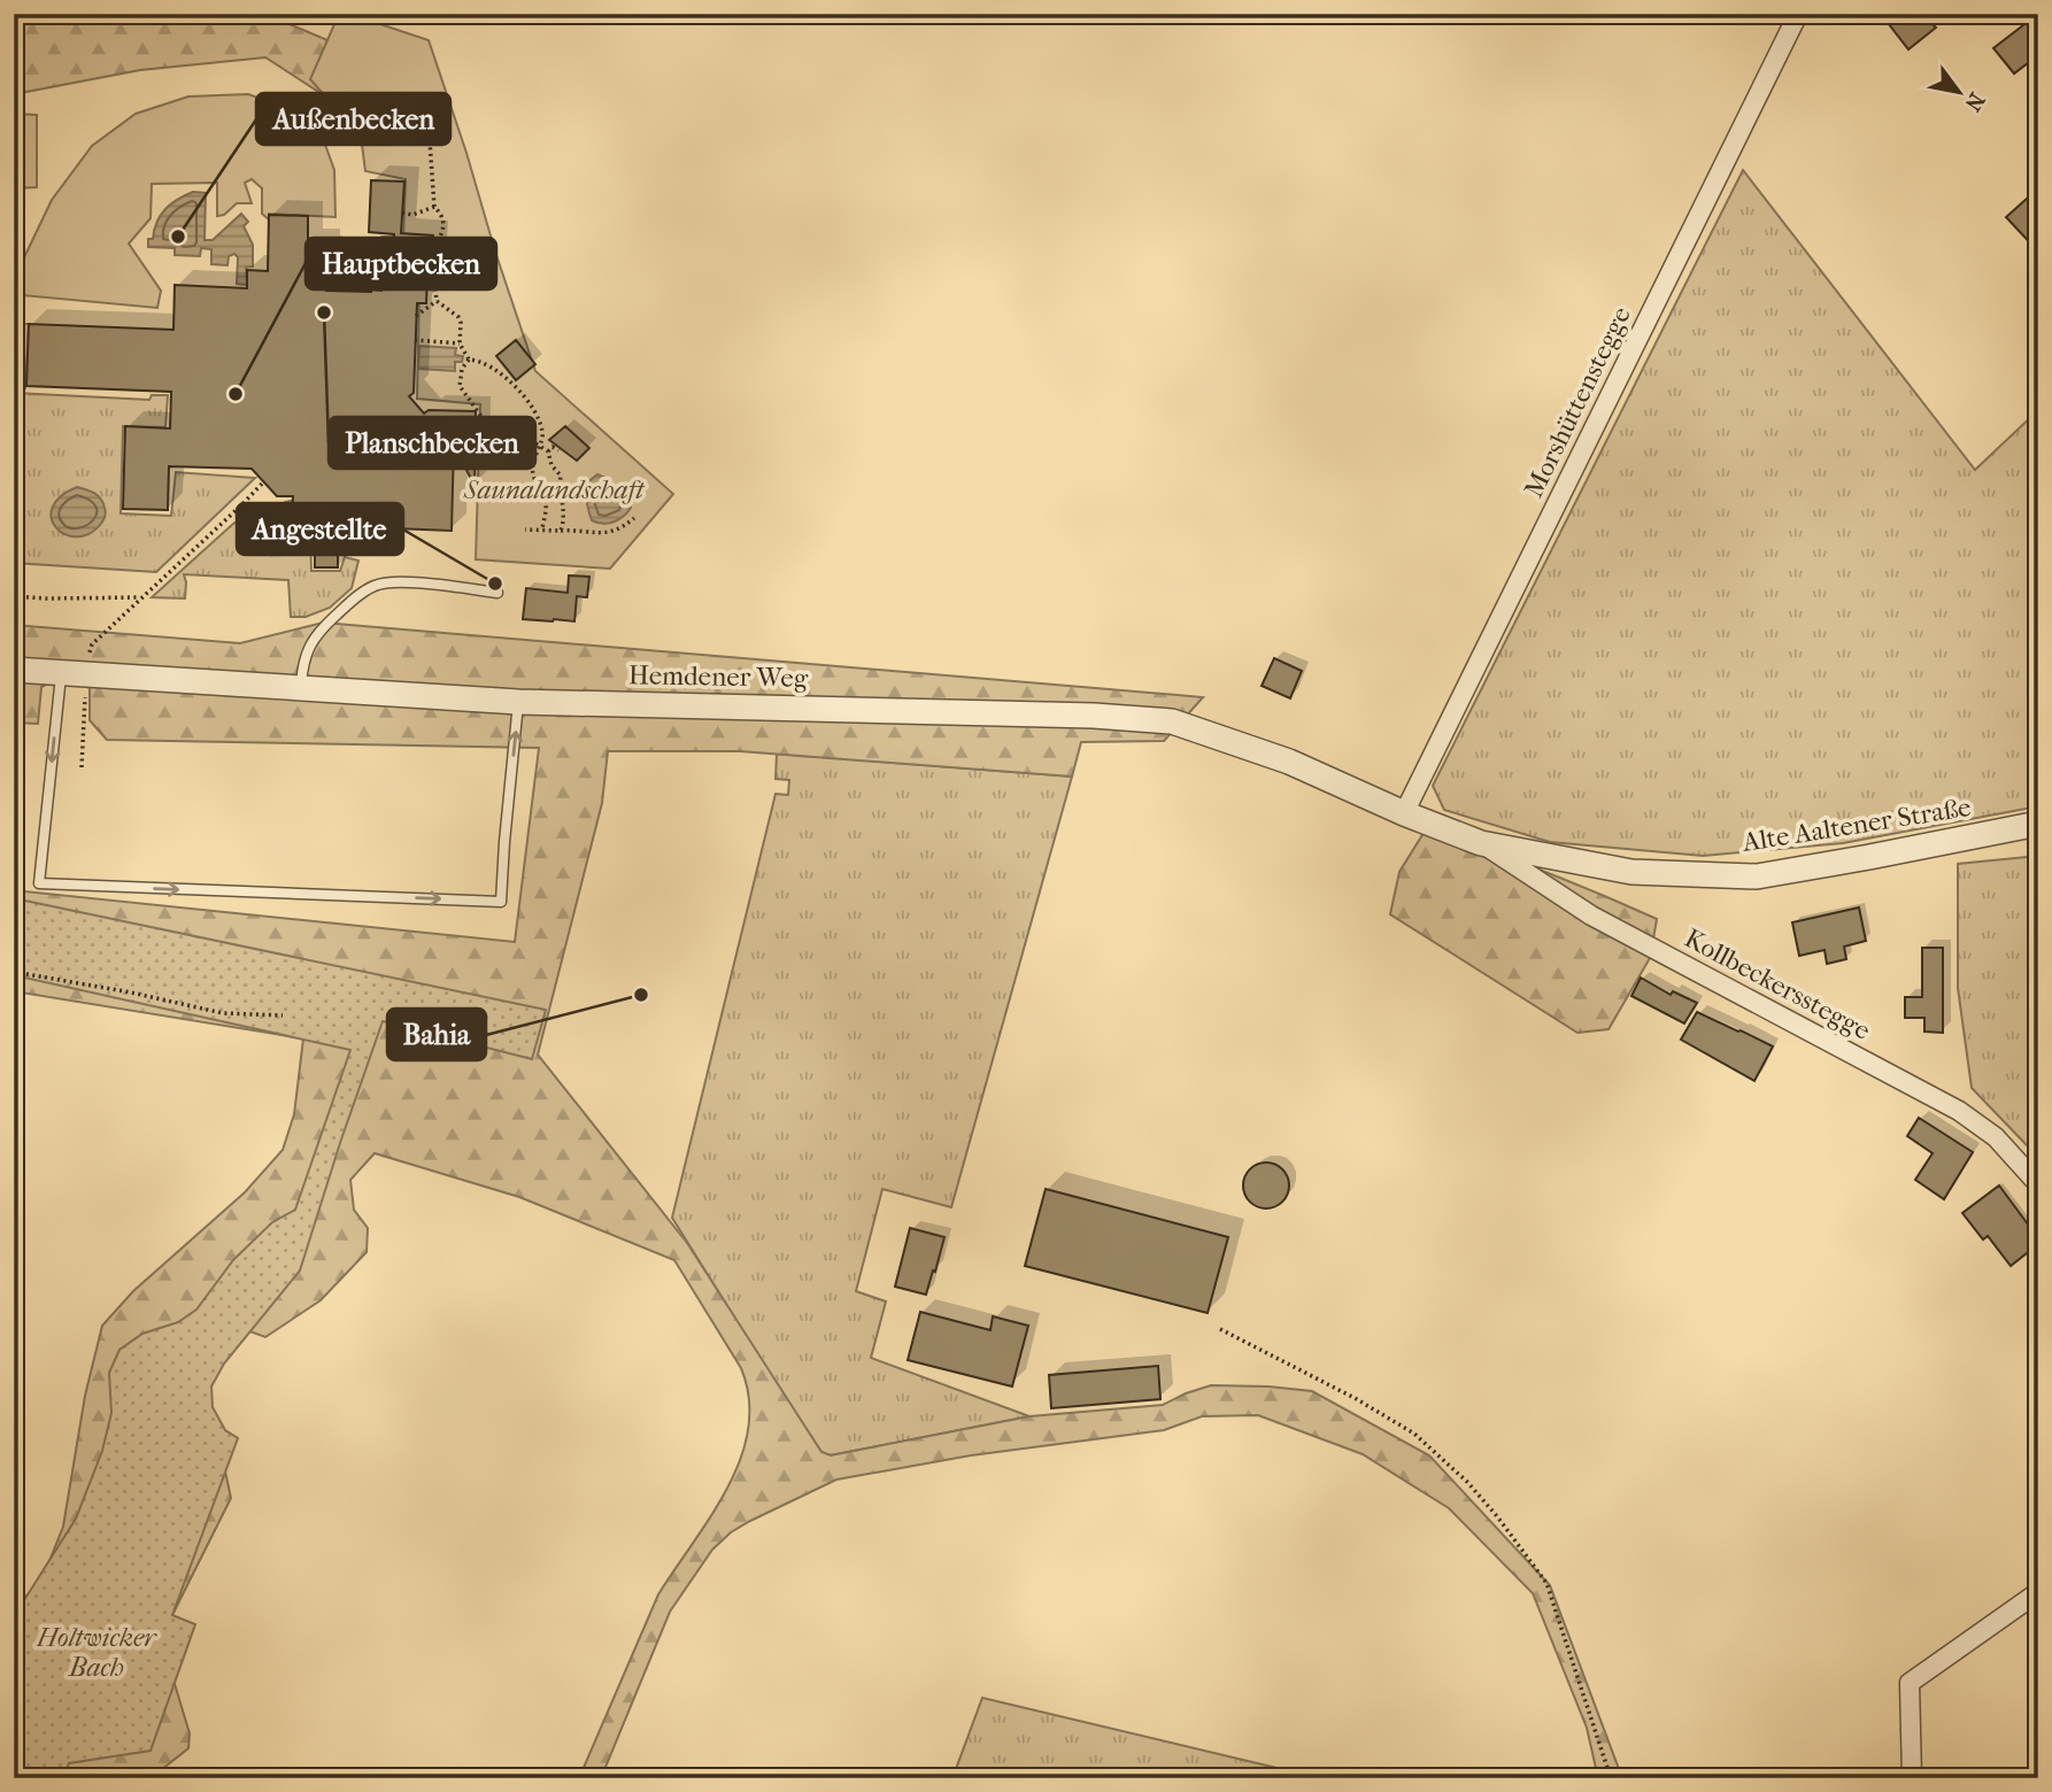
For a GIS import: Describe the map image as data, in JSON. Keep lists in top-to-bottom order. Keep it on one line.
{"streets":{"street":["Morshüttenstegge","Hemdener Weg","Alte Aaltener Straße","Kollbeckersstegge"]},"crossings":[["Morshüttenstegge","Hemdener Weg"],["Morshüttenstegge","Alte Aaltener Straße"],["Hemdener Weg","Alte Aaltener Straße"],["Alte Aaltener Straße","Kollbeckersstegge"]],"parks":["Saunalandschaft","Holtwicker Bach"],"places":["Außenbecken","Planschbecken","Hauptbecken","Angestellte","Bahia"],"north":"bottom right"}
